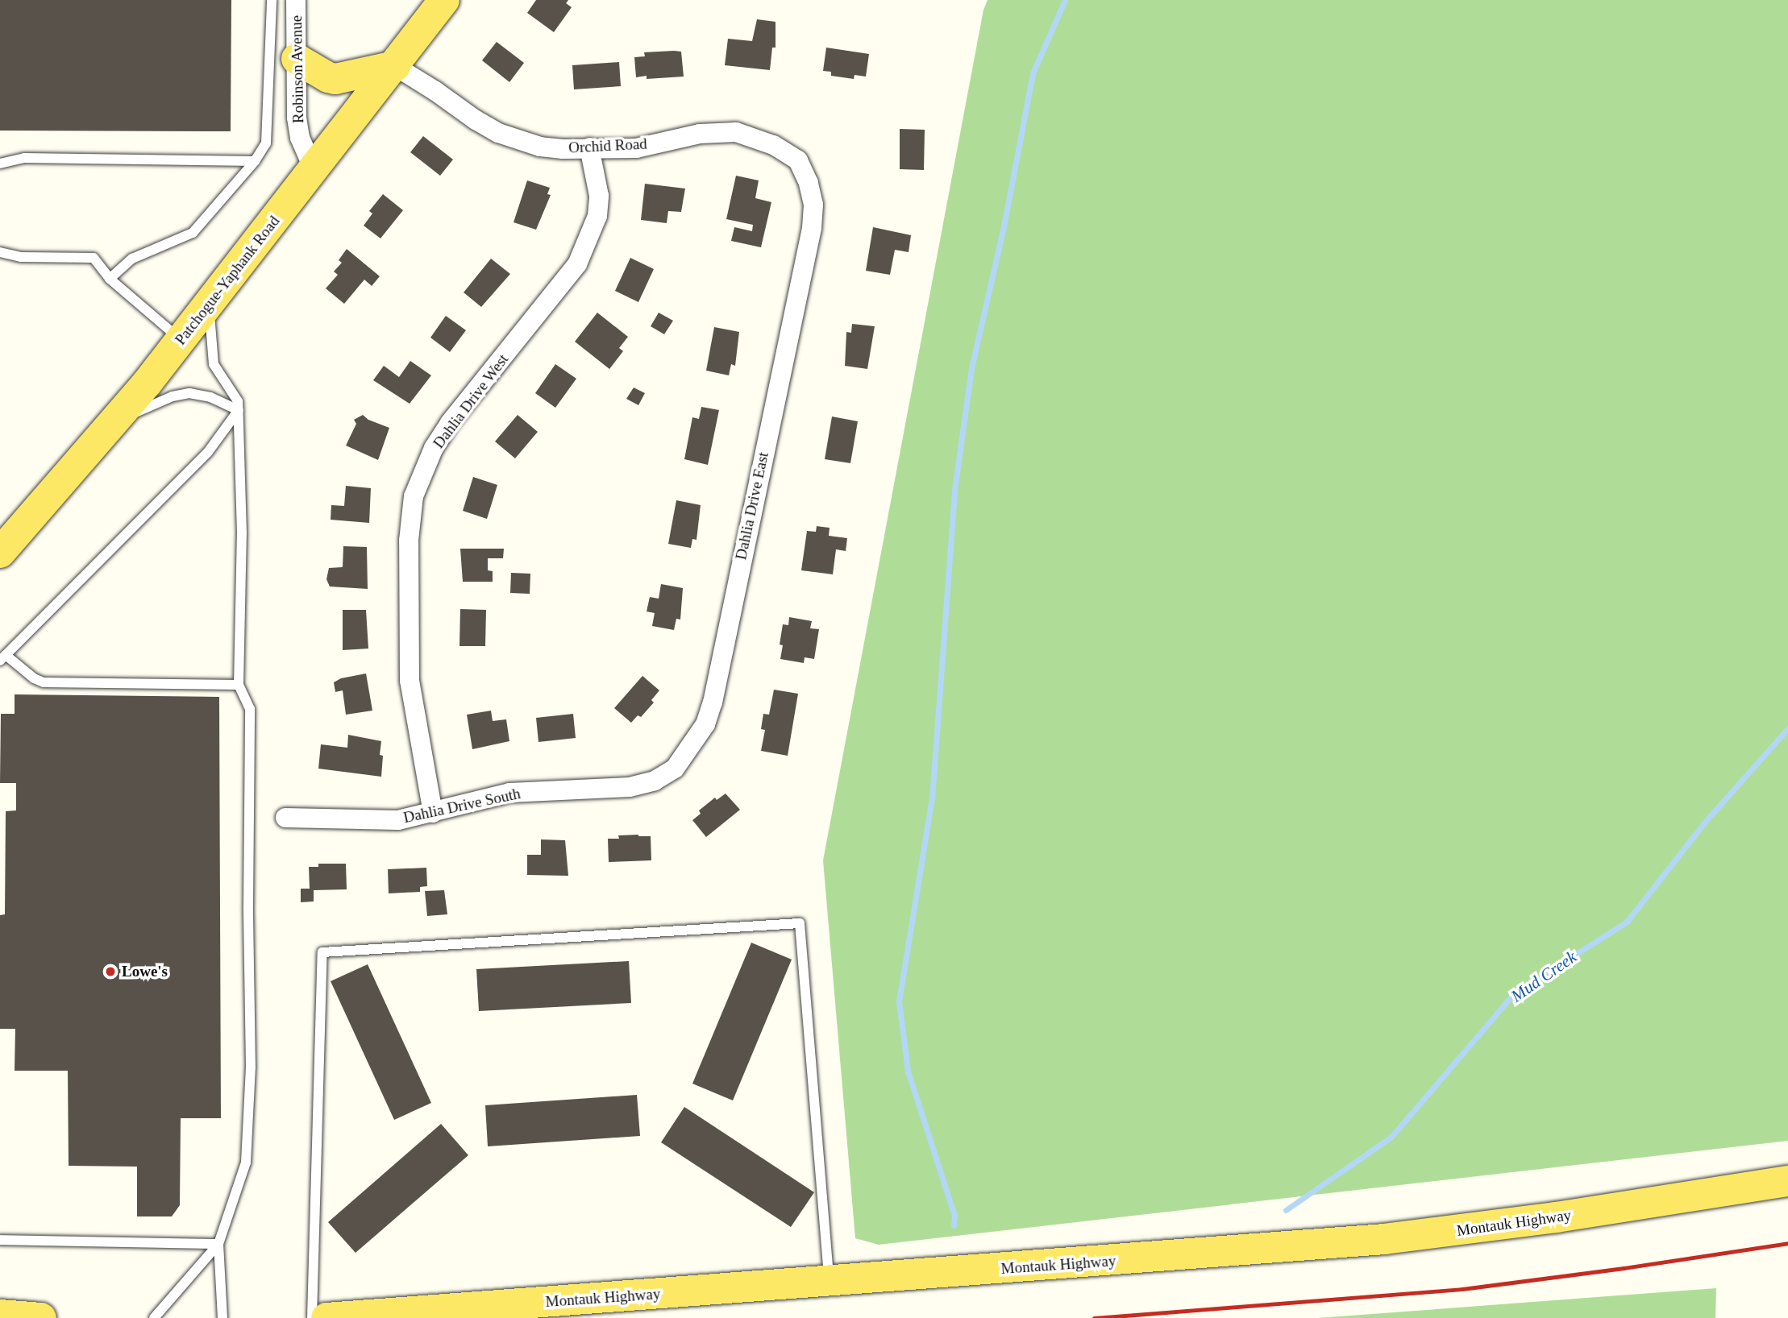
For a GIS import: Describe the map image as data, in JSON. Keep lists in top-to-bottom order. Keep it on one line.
{"streets":{"main road":["Patchogue-Yaphank Road","Montauk Highway"],"street":["Robinson Avenue","Orchid Road","Dahlia Drive West","Dahlia Drive East","Dahlia Drive South"]},"crossings":[["Robinson Avenue","Patchogue-Yaphank Road"],["Orchid Road","Patchogue-Yaphank Road"],["Orchid Road","Dahlia Drive West"],["Orchid Road","Dahlia Drive East"],["Dahlia Drive West","Dahlia Drive South"],["Dahlia Drive East","Dahlia Drive South"]],"water":["Mud Creek"],"places":["Lowe's"]}
